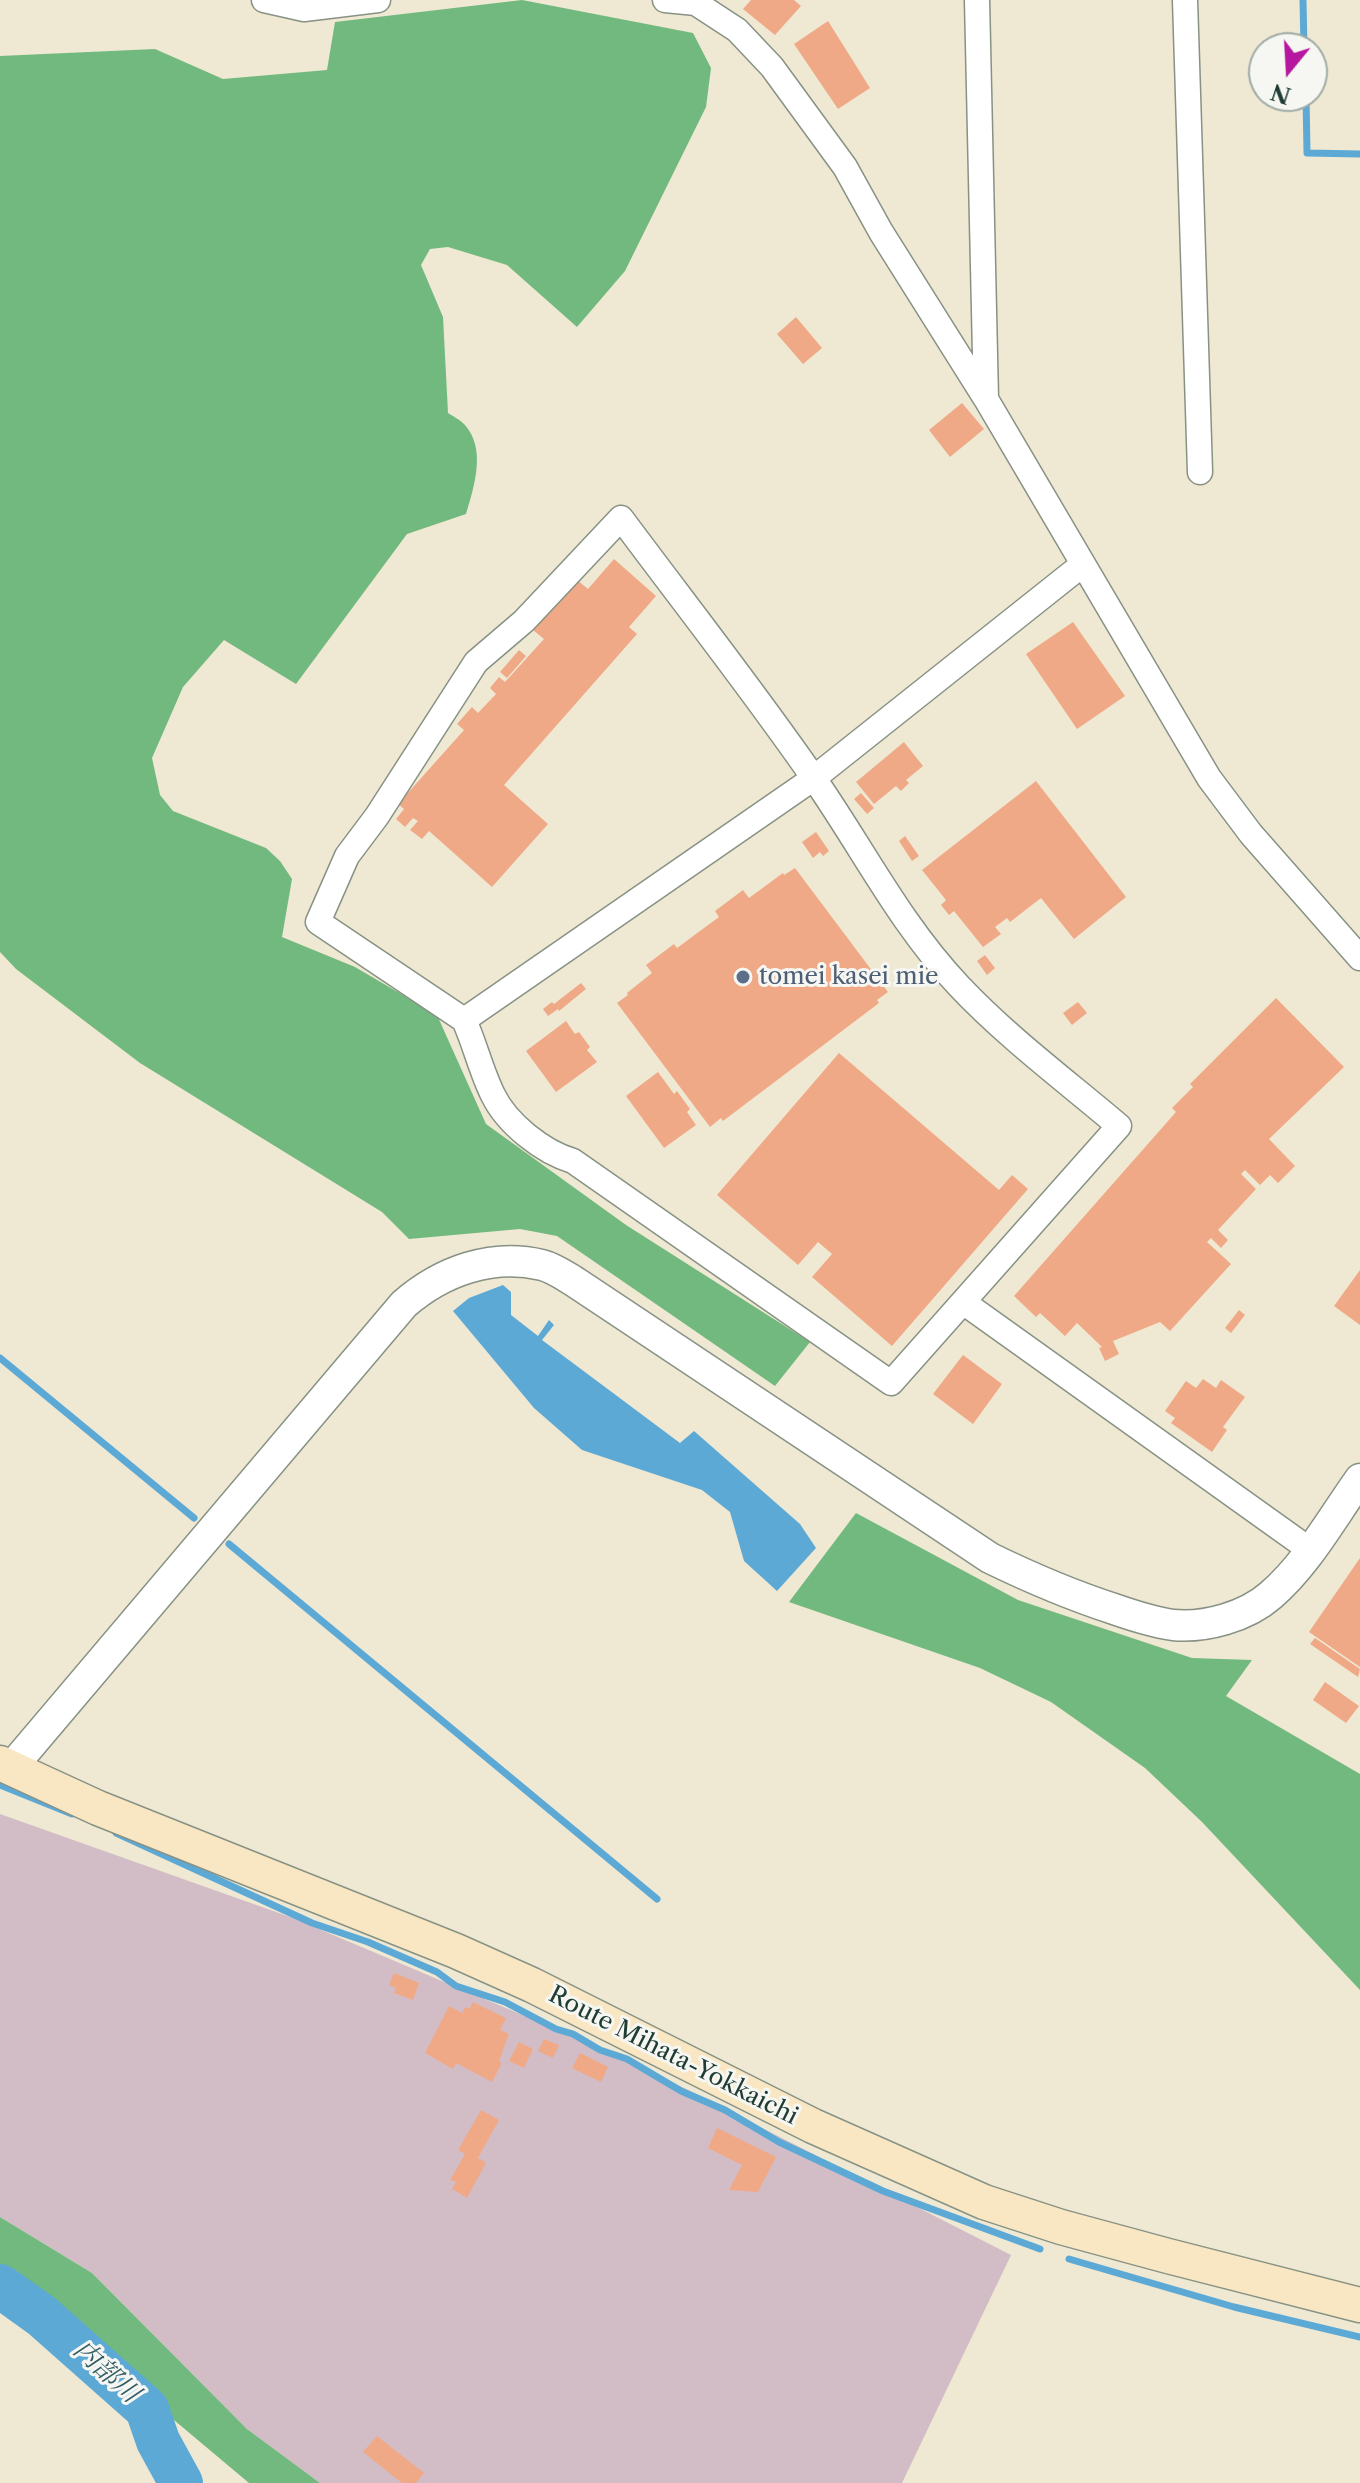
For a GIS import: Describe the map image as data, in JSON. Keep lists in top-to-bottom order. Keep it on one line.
{"streets":{"main road":["Route Mihata-Yokkaichi"]},"water":["内部川"],"places":["tomei kasei mie"],"north":"bottom"}
